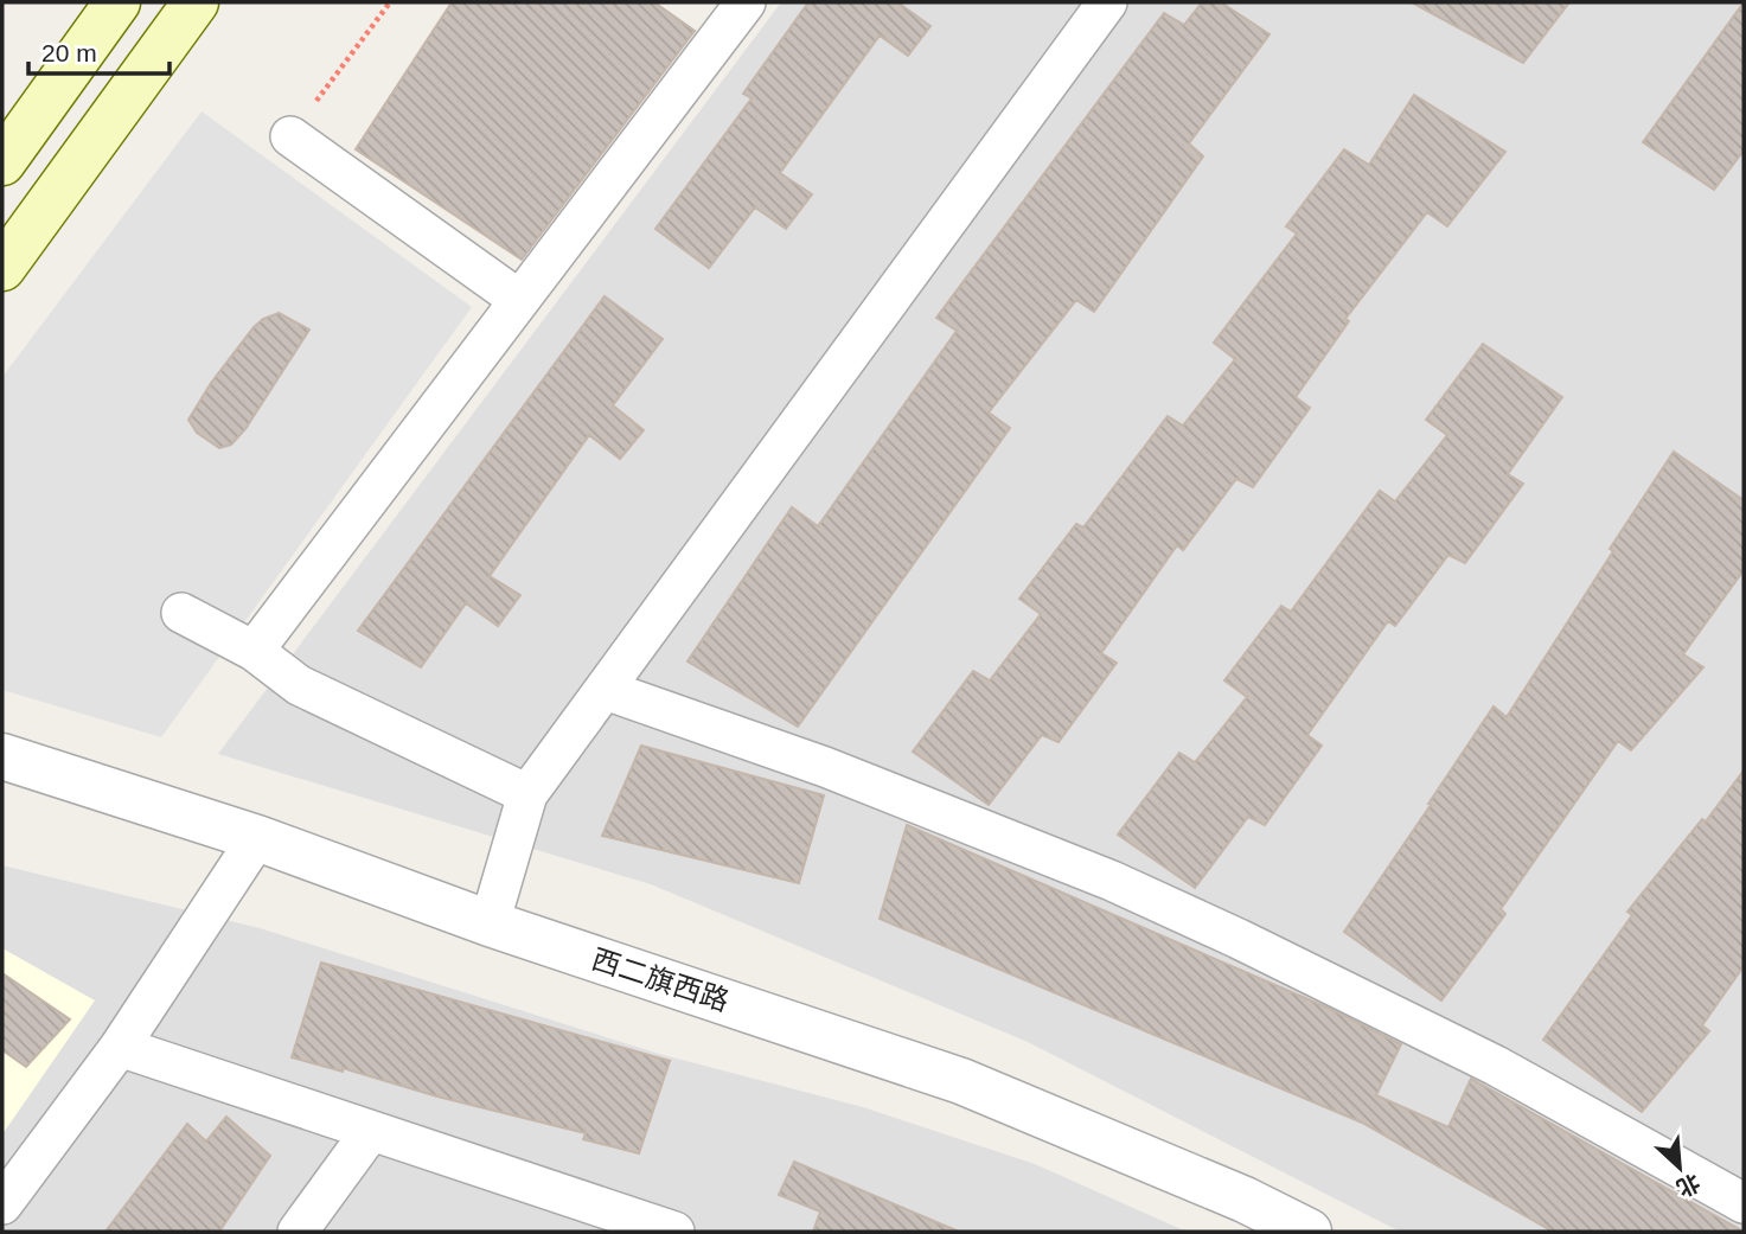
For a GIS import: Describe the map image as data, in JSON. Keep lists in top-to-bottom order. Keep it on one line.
{"streets":{"street":["西二旗西路"]},"scale_bar":"20 m","north":"bottom right"}
